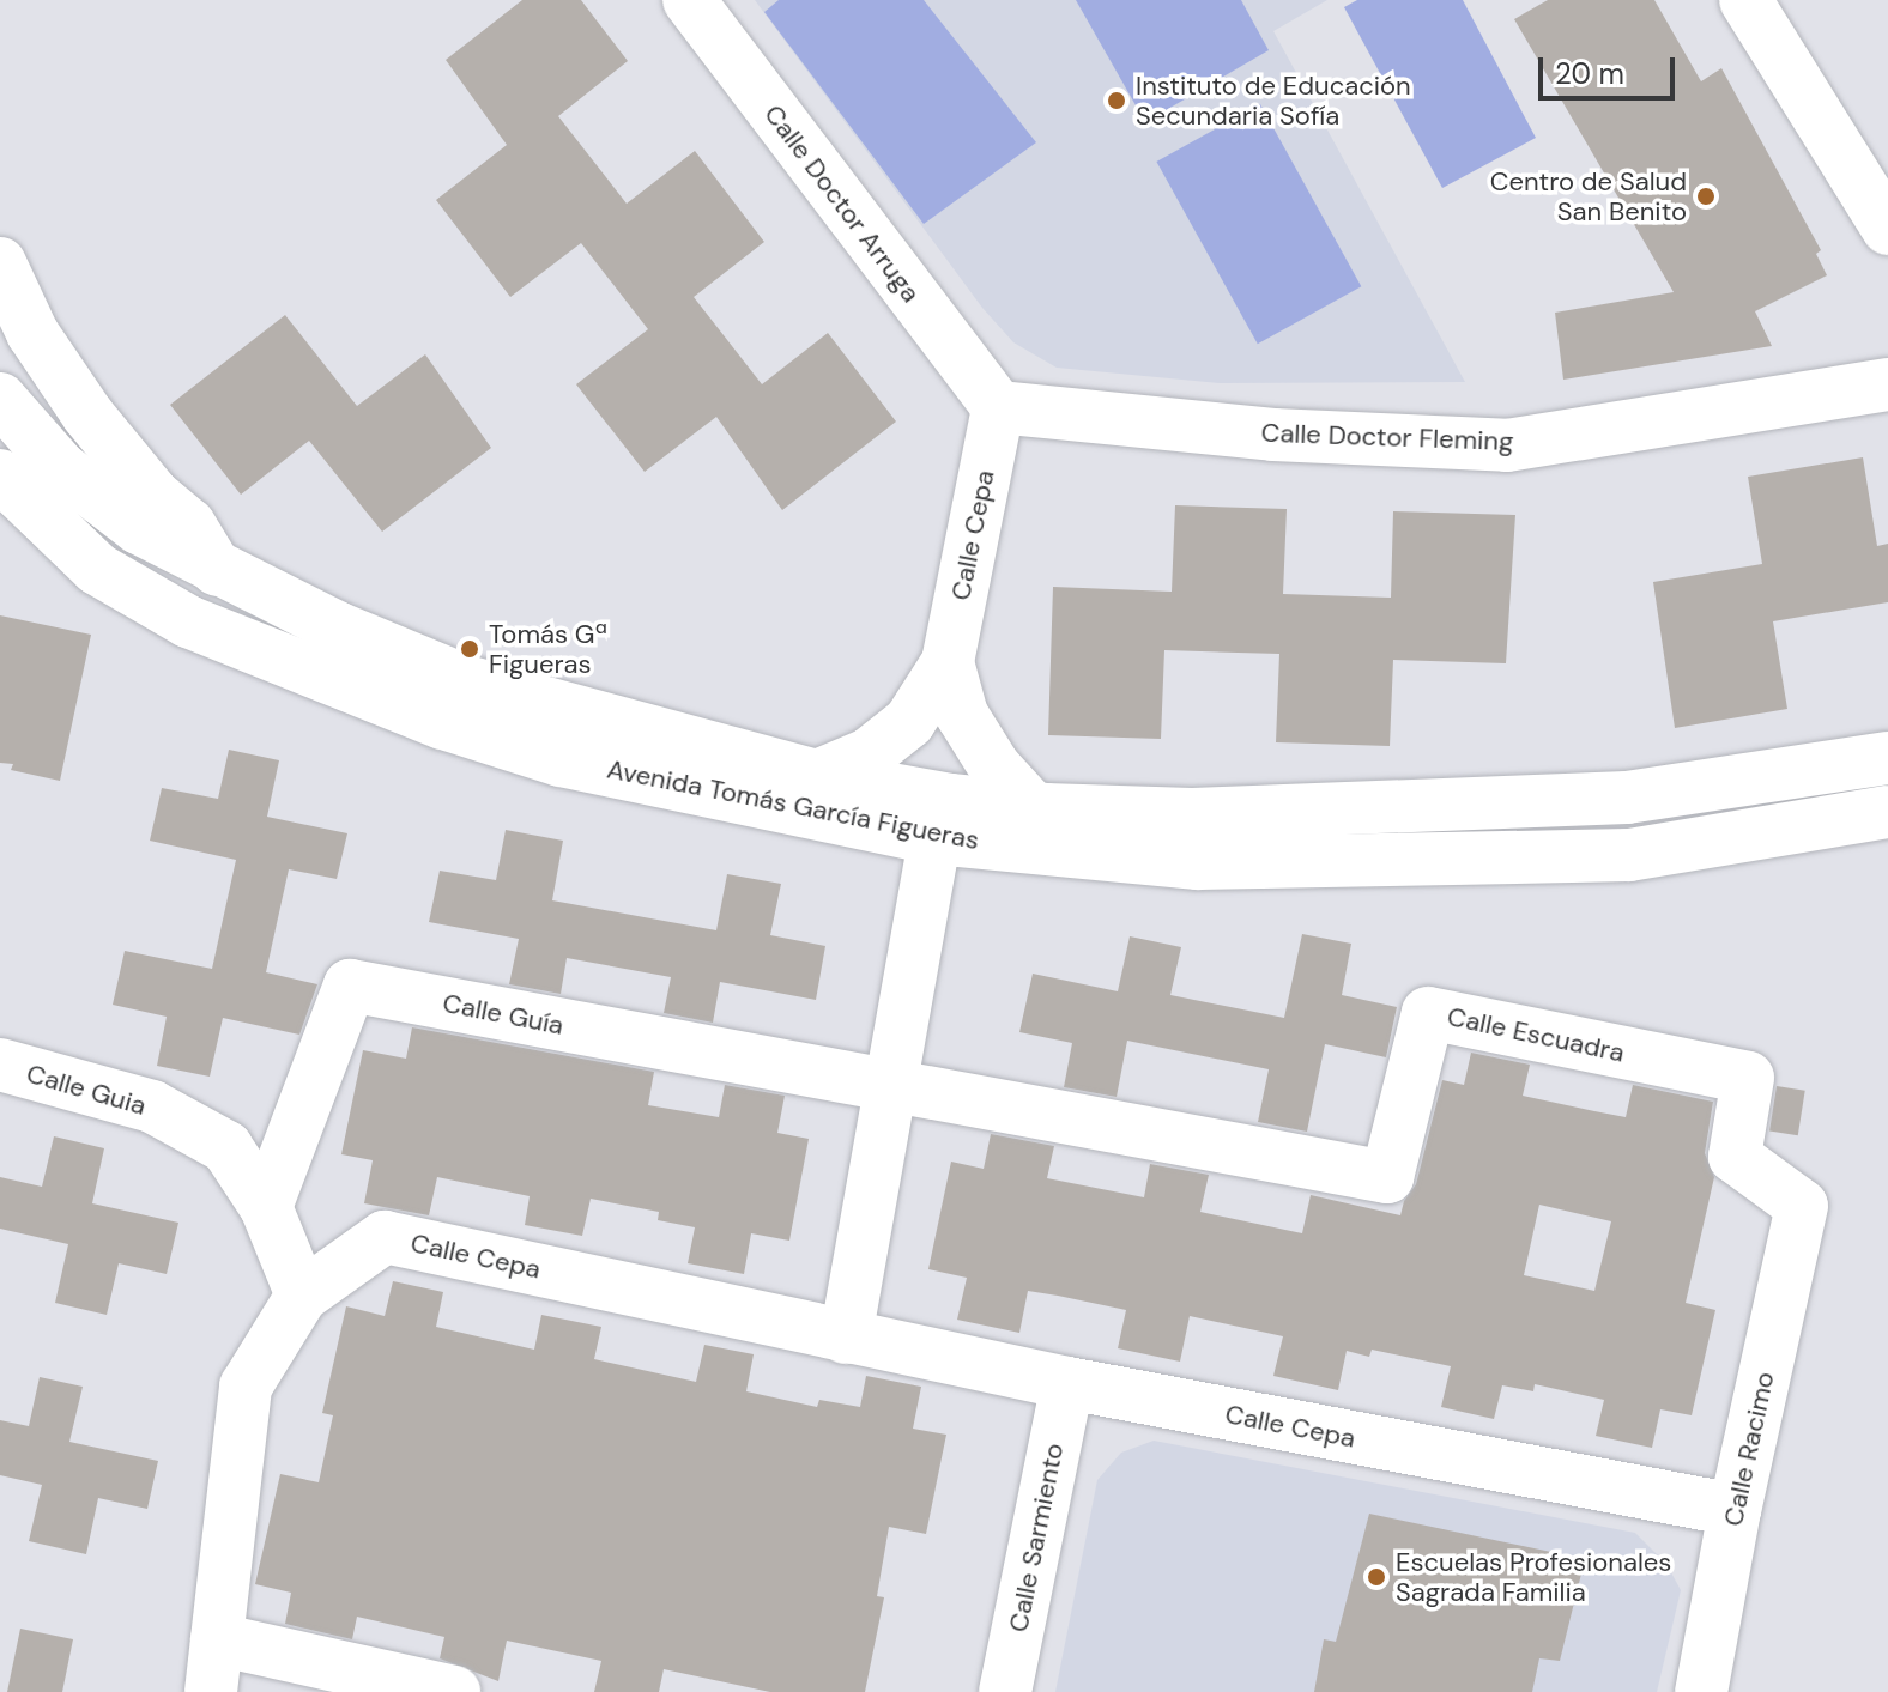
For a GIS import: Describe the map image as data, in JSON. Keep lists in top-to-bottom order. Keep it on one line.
{"streets":{"street":["Calle Doctor Arruga","Calle Doctor Fleming","Calle Cepa","Avenida Tomás García Figueras","Calle Guía","Calle Escuadra","Calle Guia","Calle Racimo","Calle Sarmiento"]},"crossings":[["Calle Doctor Arruga","Calle Doctor Fleming"],["Calle Doctor Arruga","Calle Cepa"],["Calle Doctor Fleming","Calle Cepa"],["Calle Cepa","Avenida Tomás García Figueras"],["Calle Cepa","Calle Guia"],["Calle Cepa","Calle Racimo"],["Calle Cepa","Calle Sarmiento"],["Calle Guía","Calle Escuadra"],["Calle Guía","Calle Guia"],["Calle Escuadra","Calle Racimo"]],"places":["Instituto de Educación Secundaria Sofía","Centro de Salud San Benito","Tomás Gª Figueras","Escuelas Profesionales Sagrada Familia"],"scale_bar":"20 m"}
